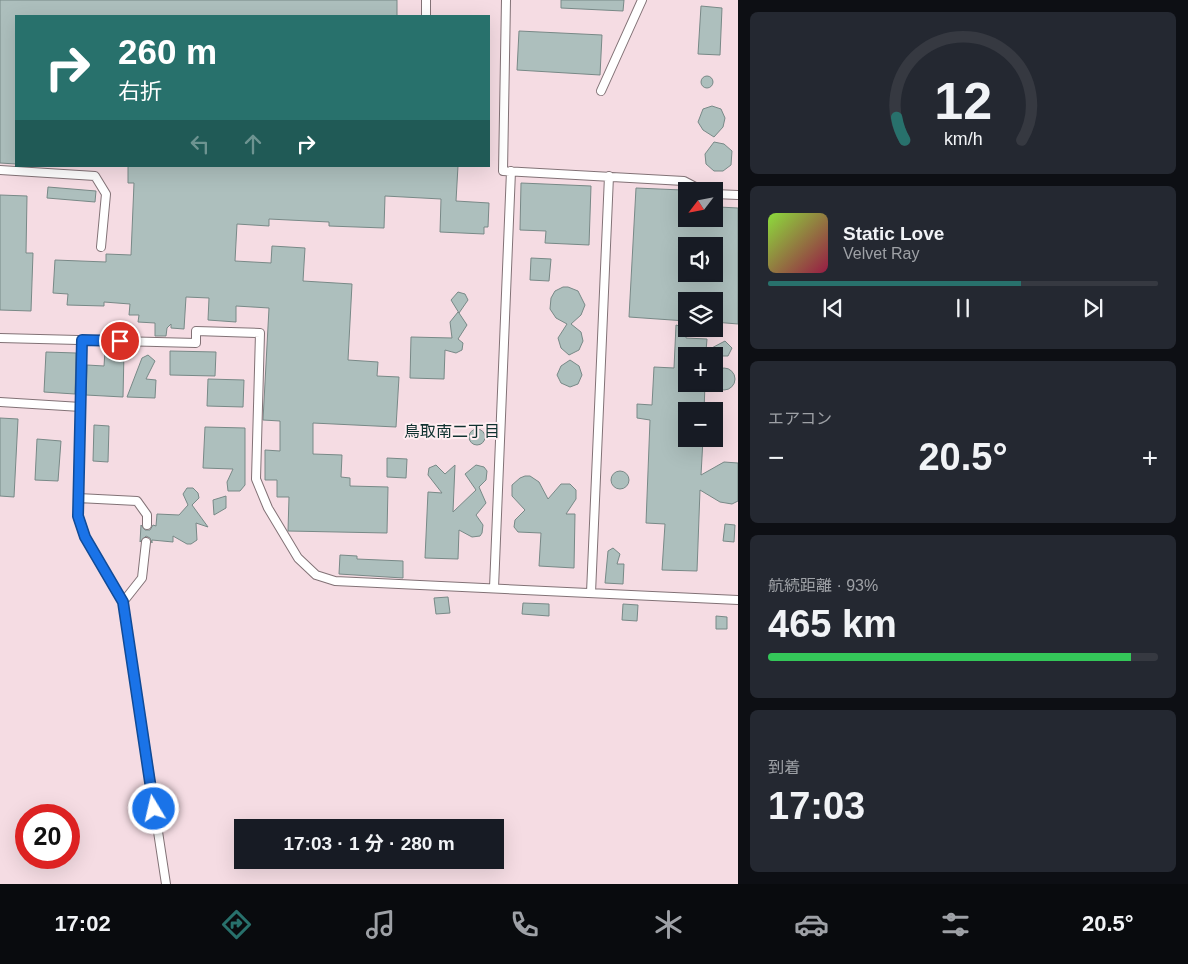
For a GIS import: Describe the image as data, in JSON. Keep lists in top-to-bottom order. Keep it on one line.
{"districts":["鳥取南二丁目"],"north":"bottom left","page":{"turn":["260 m","右折"],"map_buttons":["+","−"],"song":["Static Love","Velvet Ray"],"tile":["エアコン",["航続距離 · 93%","465 km"],["到着","17:03"]],"heat":["−","20.5°","+"],"limit":"20","trip":"17:03 · 1 分 · 280 m","tabs":["17:02","20.5°"],"gauge":["12","km/h"]}}
